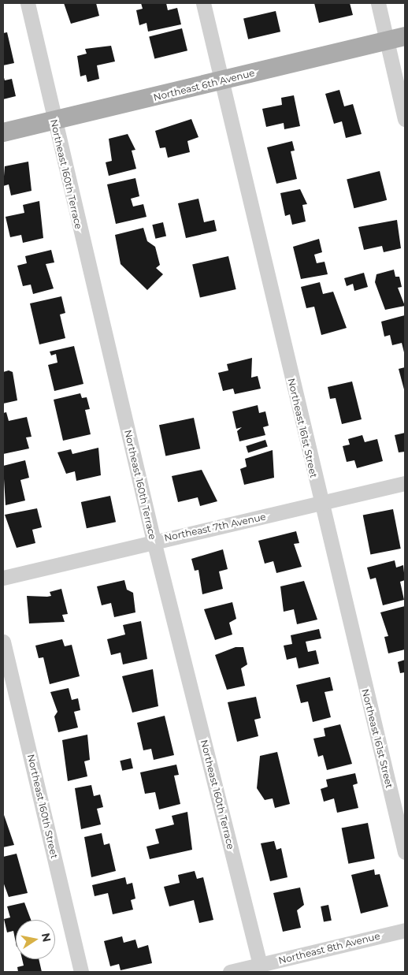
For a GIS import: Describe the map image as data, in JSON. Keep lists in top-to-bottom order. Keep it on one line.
{"streets":{"main road":["Northeast 6th Avenue"],"street":["Northeast 160th Terrace","Northeast 161st Street","Northeast 7th Avenue","Northeast 160th Street","Northeast 8th Avenue"]},"crossings":[["Northeast 6th Avenue","Northeast 160th Terrace"],["Northeast 6th Avenue","Northeast 161st Street"],["Northeast 160th Terrace","Northeast 7th Avenue"],["Northeast 160th Terrace","Northeast 8th Avenue"],["Northeast 161st Street","Northeast 7th Avenue"]],"north":"right"}
